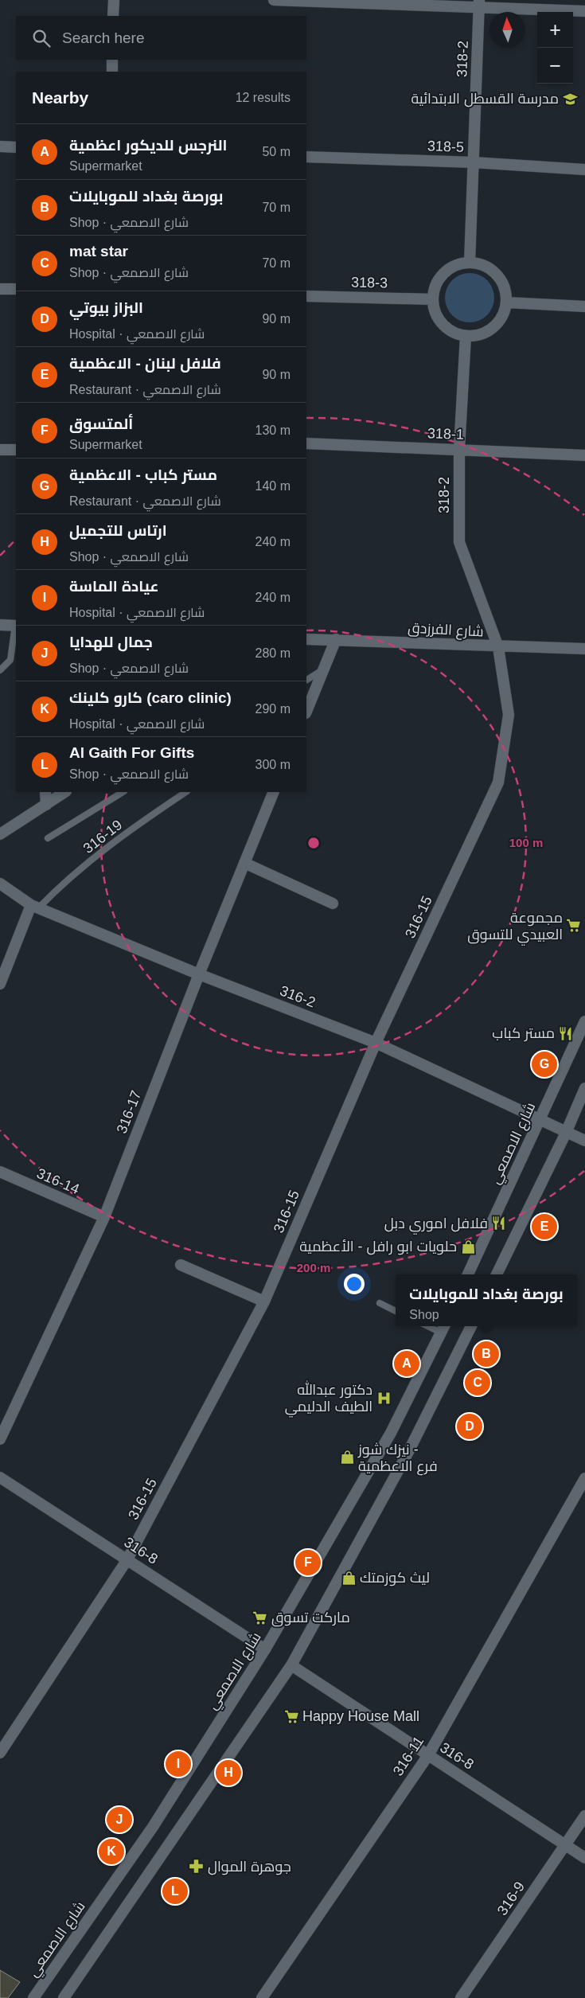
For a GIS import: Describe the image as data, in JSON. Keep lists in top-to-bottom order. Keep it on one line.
{"streets":{"street":["318-2","318-5","318-3","318-1","شارع الفرزدق","316-15","316-2","316-17","شارع الاصمعي","316-14","316-8","316-11","316-9"],"lane":["316-19"]},"crossings":[["318-2","318-5"],["318-2","318-3"],["318-2","318-1"],["318-2","شارع الفرزدق"],["318-2","316-15"],["شارع الفرزدق","316-15"],["316-19","316-2"],["316-15","316-2"],["316-15","316-8"],["316-2","316-17"],["316-2","شارع الاصمعي"],["316-17","316-14"],["شارع الاصمعي","316-8"],["316-8","316-11"],["316-8","316-9"]],"places":{"school or university":["مدرسة القسطل الابتدائية"],"supermarket":["مجموعة العبيدي للتسوق","ماركت تسوق","Happy House Mall"],"restaurant":["مستر كباب","فلافل اموري دبل"],"shop":["حلويات ابو رافل - الأعظمية","نيزك شوز - فرع الاعظمية","ليث كوزمتك"],"hospital":["دكتور عبدالله الطيف الدليمي"],"pharmacy":["جوهرة الموال"]},"north":"top","page":{"map_buttons":["+","−"],"search":"Search here","heading":["Nearby","12 results"],"list":[{"mark":"A","name":"النرجس للديكور اعظمية","note":"Supermarket","value":"50 m"},{"mark":"B","name":"بورصة بغداد للموبايلات","note":"Shop · شارع الاصمعي","value":"70 m"},{"mark":"C","name":"mat star","note":"Shop · شارع الاصمعي","value":"70 m"},{"mark":"D","name":"البزاز بيوتي","note":"Hospital · شارع الاصمعي","value":"90 m"},{"mark":"E","name":"فلافل لبنان - الاعظمية","note":"Restaurant · شارع الاصمعي","value":"90 m"},{"mark":"F","name":"ألمتسوق","note":"Supermarket","value":"130 m"},{"mark":"G","name":"مستر كباب - الاعظمية","note":"Restaurant · شارع الاصمعي","value":"140 m"},{"mark":"H","name":"ارتاس للتجميل","note":"Shop · شارع الاصمعي","value":"240 m"},{"mark":"I","name":"عيادة الماسة","note":"Hospital · شارع الاصمعي","value":"240 m"},{"mark":"J","name":"جمال للهدايا","note":"Shop · شارع الاصمعي","value":"280 m"},{"mark":"K","name":"كارو كلينك (caro clinic)","note":"Hospital · شارع الاصمعي","value":"290 m"},{"mark":"L","name":"Al Gaith For Gifts","note":"Shop · شارع الاصمعي","value":"300 m"}],"pins":["G","E","B","A","C","D","F","I","H","J","K","L"],"popup":["بورصة بغداد للموبايلات","Shop"]},"rings":["100 m","200 m"]}
